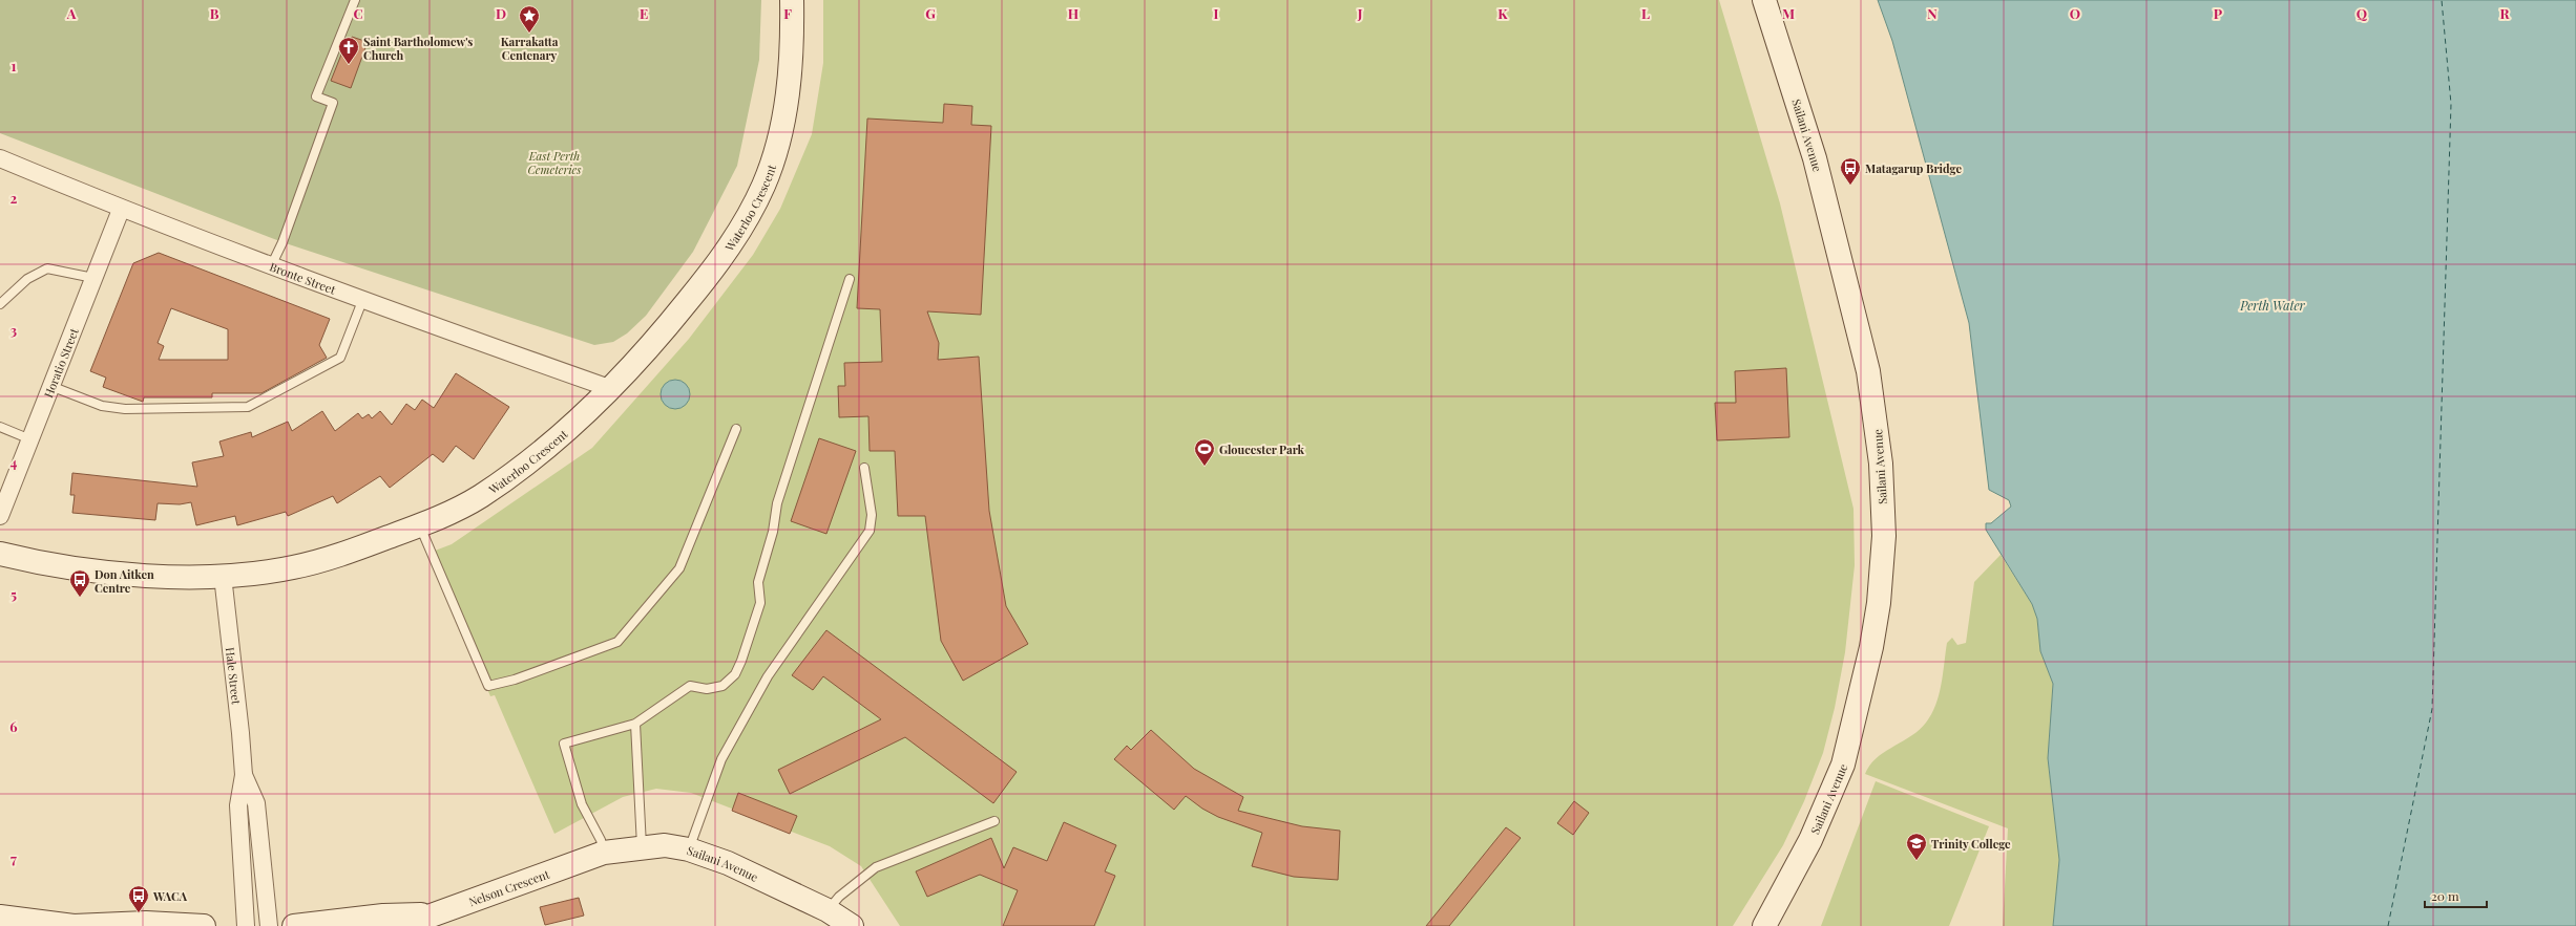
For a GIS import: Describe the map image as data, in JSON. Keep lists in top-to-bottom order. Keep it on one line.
{"streets":{"street":["Sailani Avenue","Waterloo Crescent","Bronte Street","Horatio Street","Hale Street","Nelson Crescent"]},"crossings":[["Sailani Avenue","Nelson Crescent"],["Waterloo Crescent","Bronte Street"],["Waterloo Crescent","Hale Street"],["Bronte Street","Horatio Street"]],"water":["Perth Water"],"parks":["East Perth Cemeteries"],"places":{"place":["Karrakatta Centenary"],"church":["Saint Bartholomew's Church"],"bus stop":["Matagarup Bridge","Don Aitken Centre","WACA"],"sports":["Gloucester Park"],"school or university":["Trinity College"]},"scale_bar":"20 m","grid":{"columns":["A","B","C","D","E","F","G","H","I","J","K","L","M","N","O","P","Q","R"],"rows":["1","2","3","4","5","6","7"]}}
